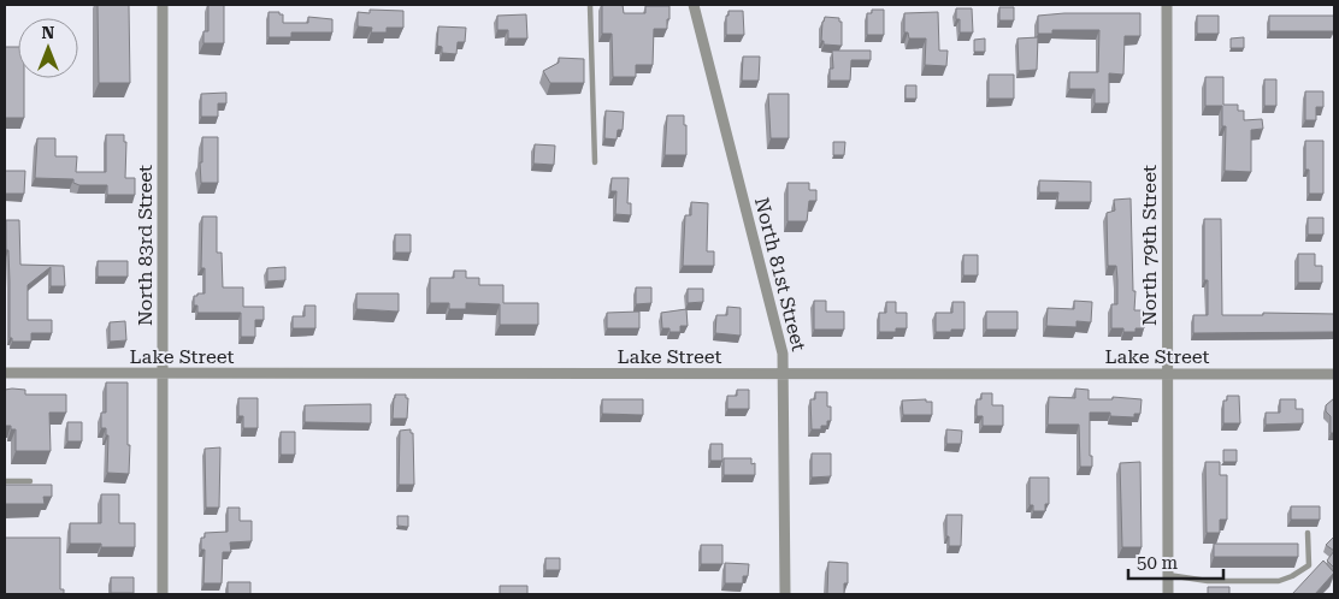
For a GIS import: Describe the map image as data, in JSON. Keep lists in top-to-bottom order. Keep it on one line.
{"streets":{"street":["North 83rd Street","North 79th Street","North 81st Street","Lake Street"]},"crossings":[["North 83rd Street","Lake Street"],["North 79th Street","Lake Street"],["North 81st Street","Lake Street"]],"scale_bar":"50 m","north":"top"}
